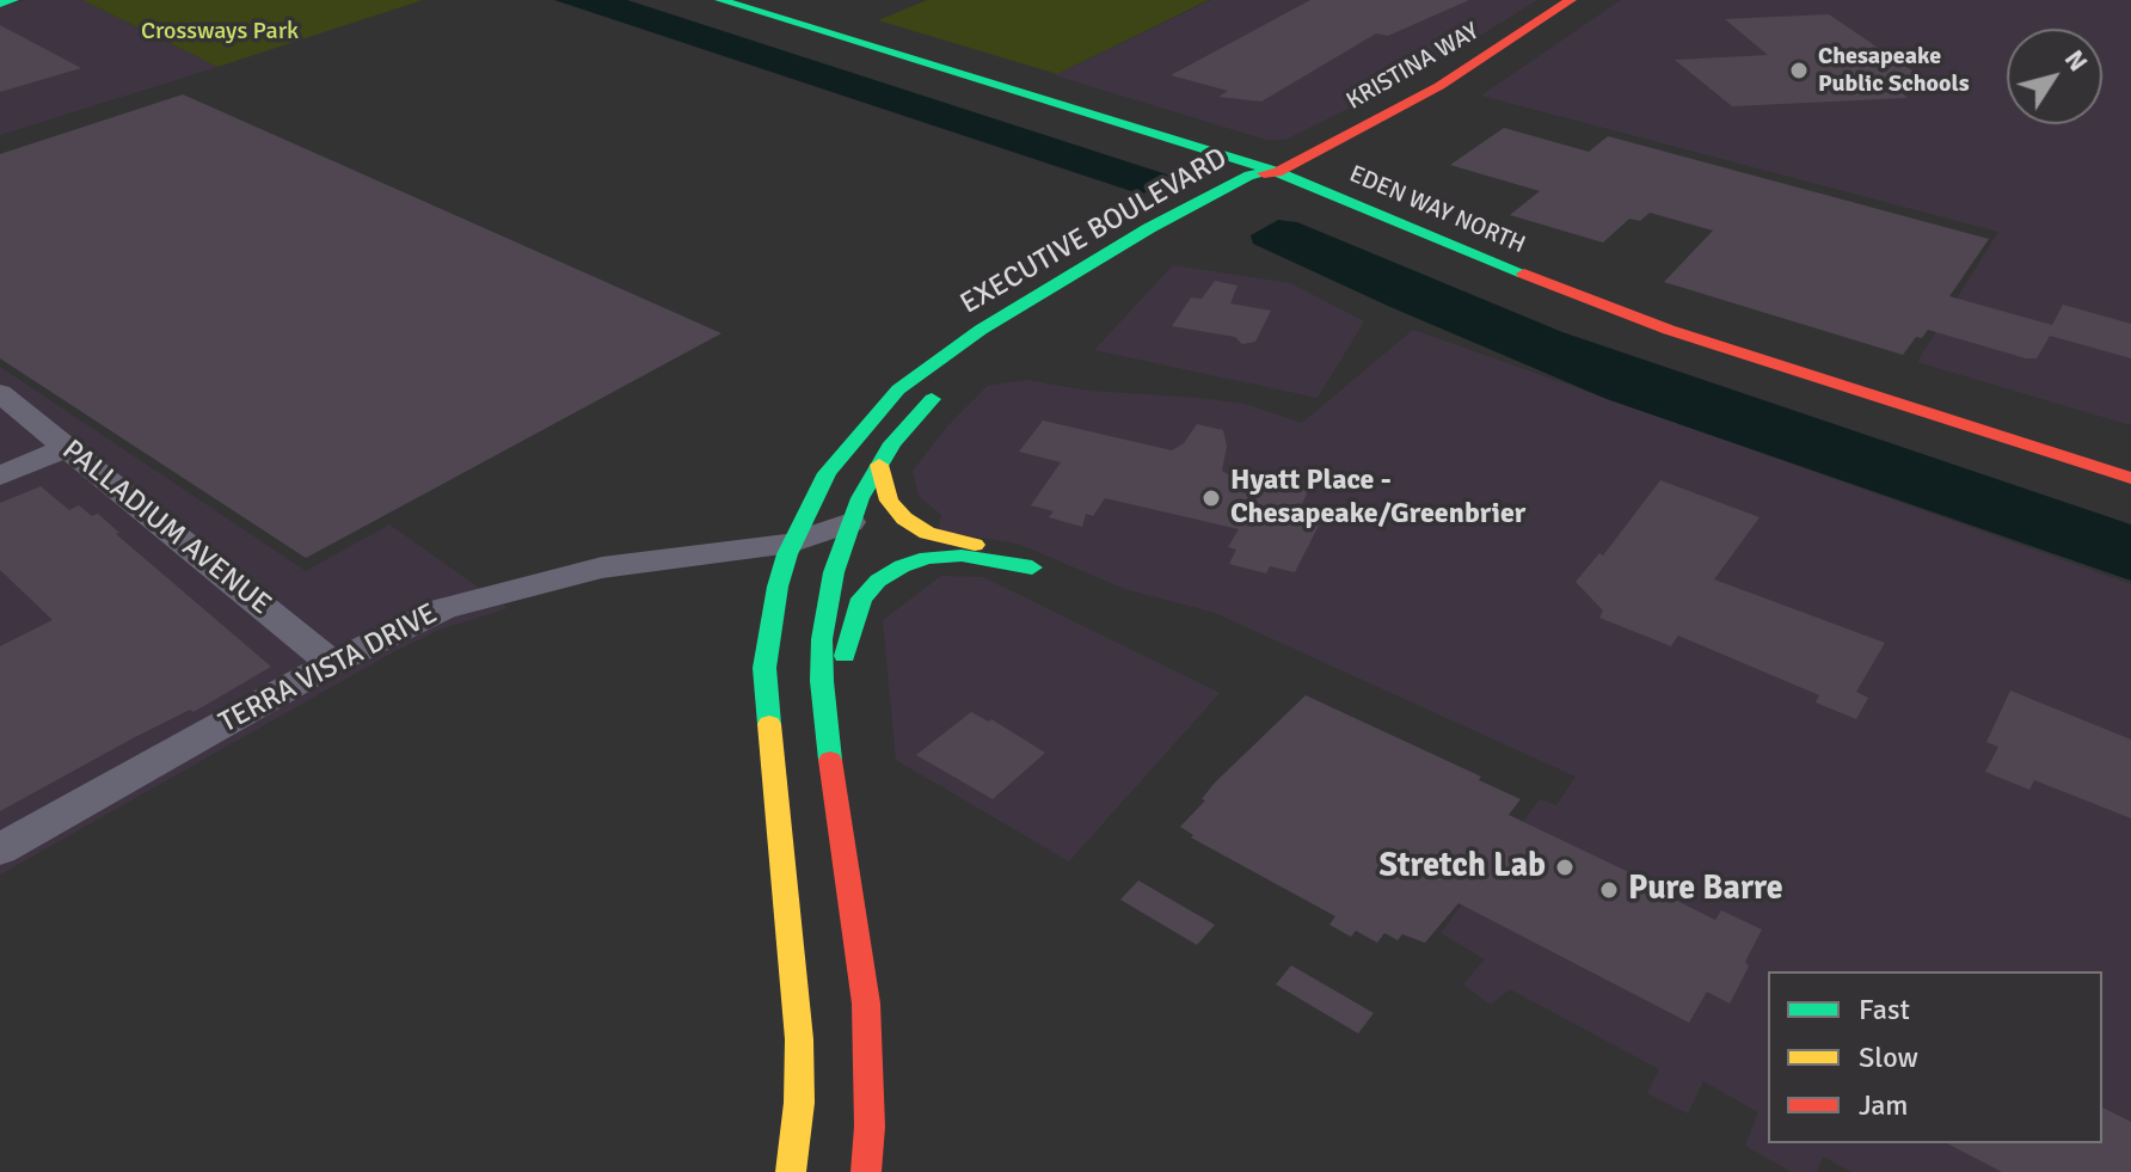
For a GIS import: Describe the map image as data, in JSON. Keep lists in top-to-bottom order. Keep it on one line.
{"streets":{"street":["KRISTINA WAY","EDEN WAY NORTH","EXECUTIVE BOULEVARD","PALLADIUM AVENUE","TERRA VISTA DRIVE"]},"crossings":[["KRISTINA WAY","EDEN WAY NORTH"],["KRISTINA WAY","EXECUTIVE BOULEVARD"],["EDEN WAY NORTH","EXECUTIVE BOULEVARD"],["EXECUTIVE BOULEVARD","TERRA VISTA DRIVE"],["PALLADIUM AVENUE","TERRA VISTA DRIVE"]],"parks":["Crossways Park"],"places":["Chesapeake Public Schools","Hyatt Place - Chesapeake/Greenbrier","Stretch Lab","Pure Barre"],"legend":["Fast","Slow","Jam"],"north":"top right"}
